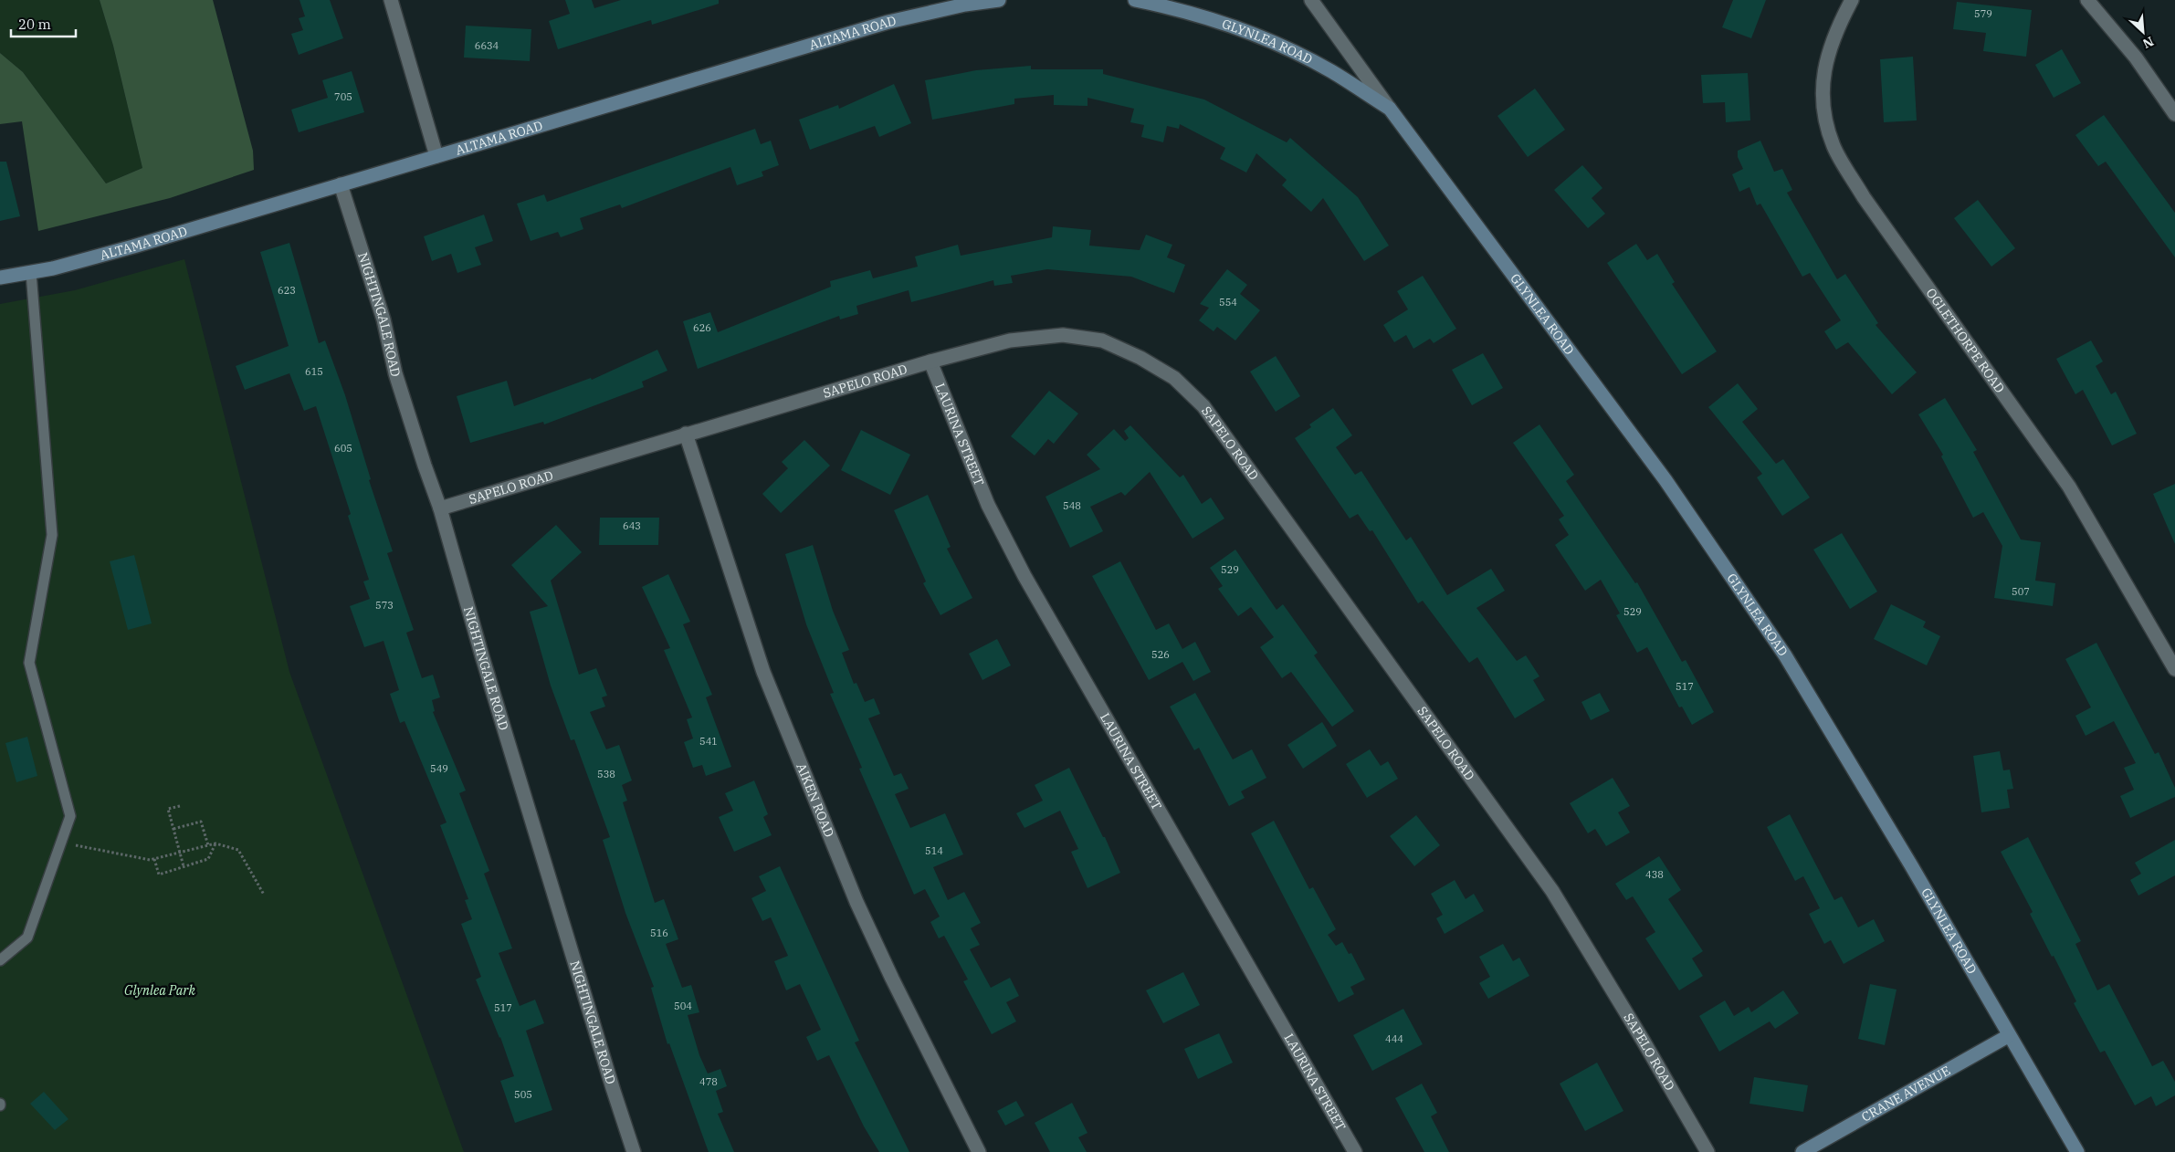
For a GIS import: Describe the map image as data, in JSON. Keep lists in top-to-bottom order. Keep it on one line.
{"streets":{"street":["ALTAMA ROAD","GLYNLEA ROAD","NIGHTINGALE ROAD","OGLETHORPE ROAD","SAPELO ROAD","LAURINA STREET","AIKEN ROAD","CRANE AVENUE"]},"crossings":[["ALTAMA ROAD","NIGHTINGALE ROAD"],["GLYNLEA ROAD","CRANE AVENUE"],["NIGHTINGALE ROAD","SAPELO ROAD"],["SAPELO ROAD","LAURINA STREET"],["SAPELO ROAD","AIKEN ROAD"]],"parks":["Glynlea Park"],"house_numbers":["579","6634","705","623","554","626","615","605","548","643","529","507","573","529","526","517","541","549","538","514","438","516","504","517","444","478","505"],"scale_bar":"20 m","north":"bottom right"}
